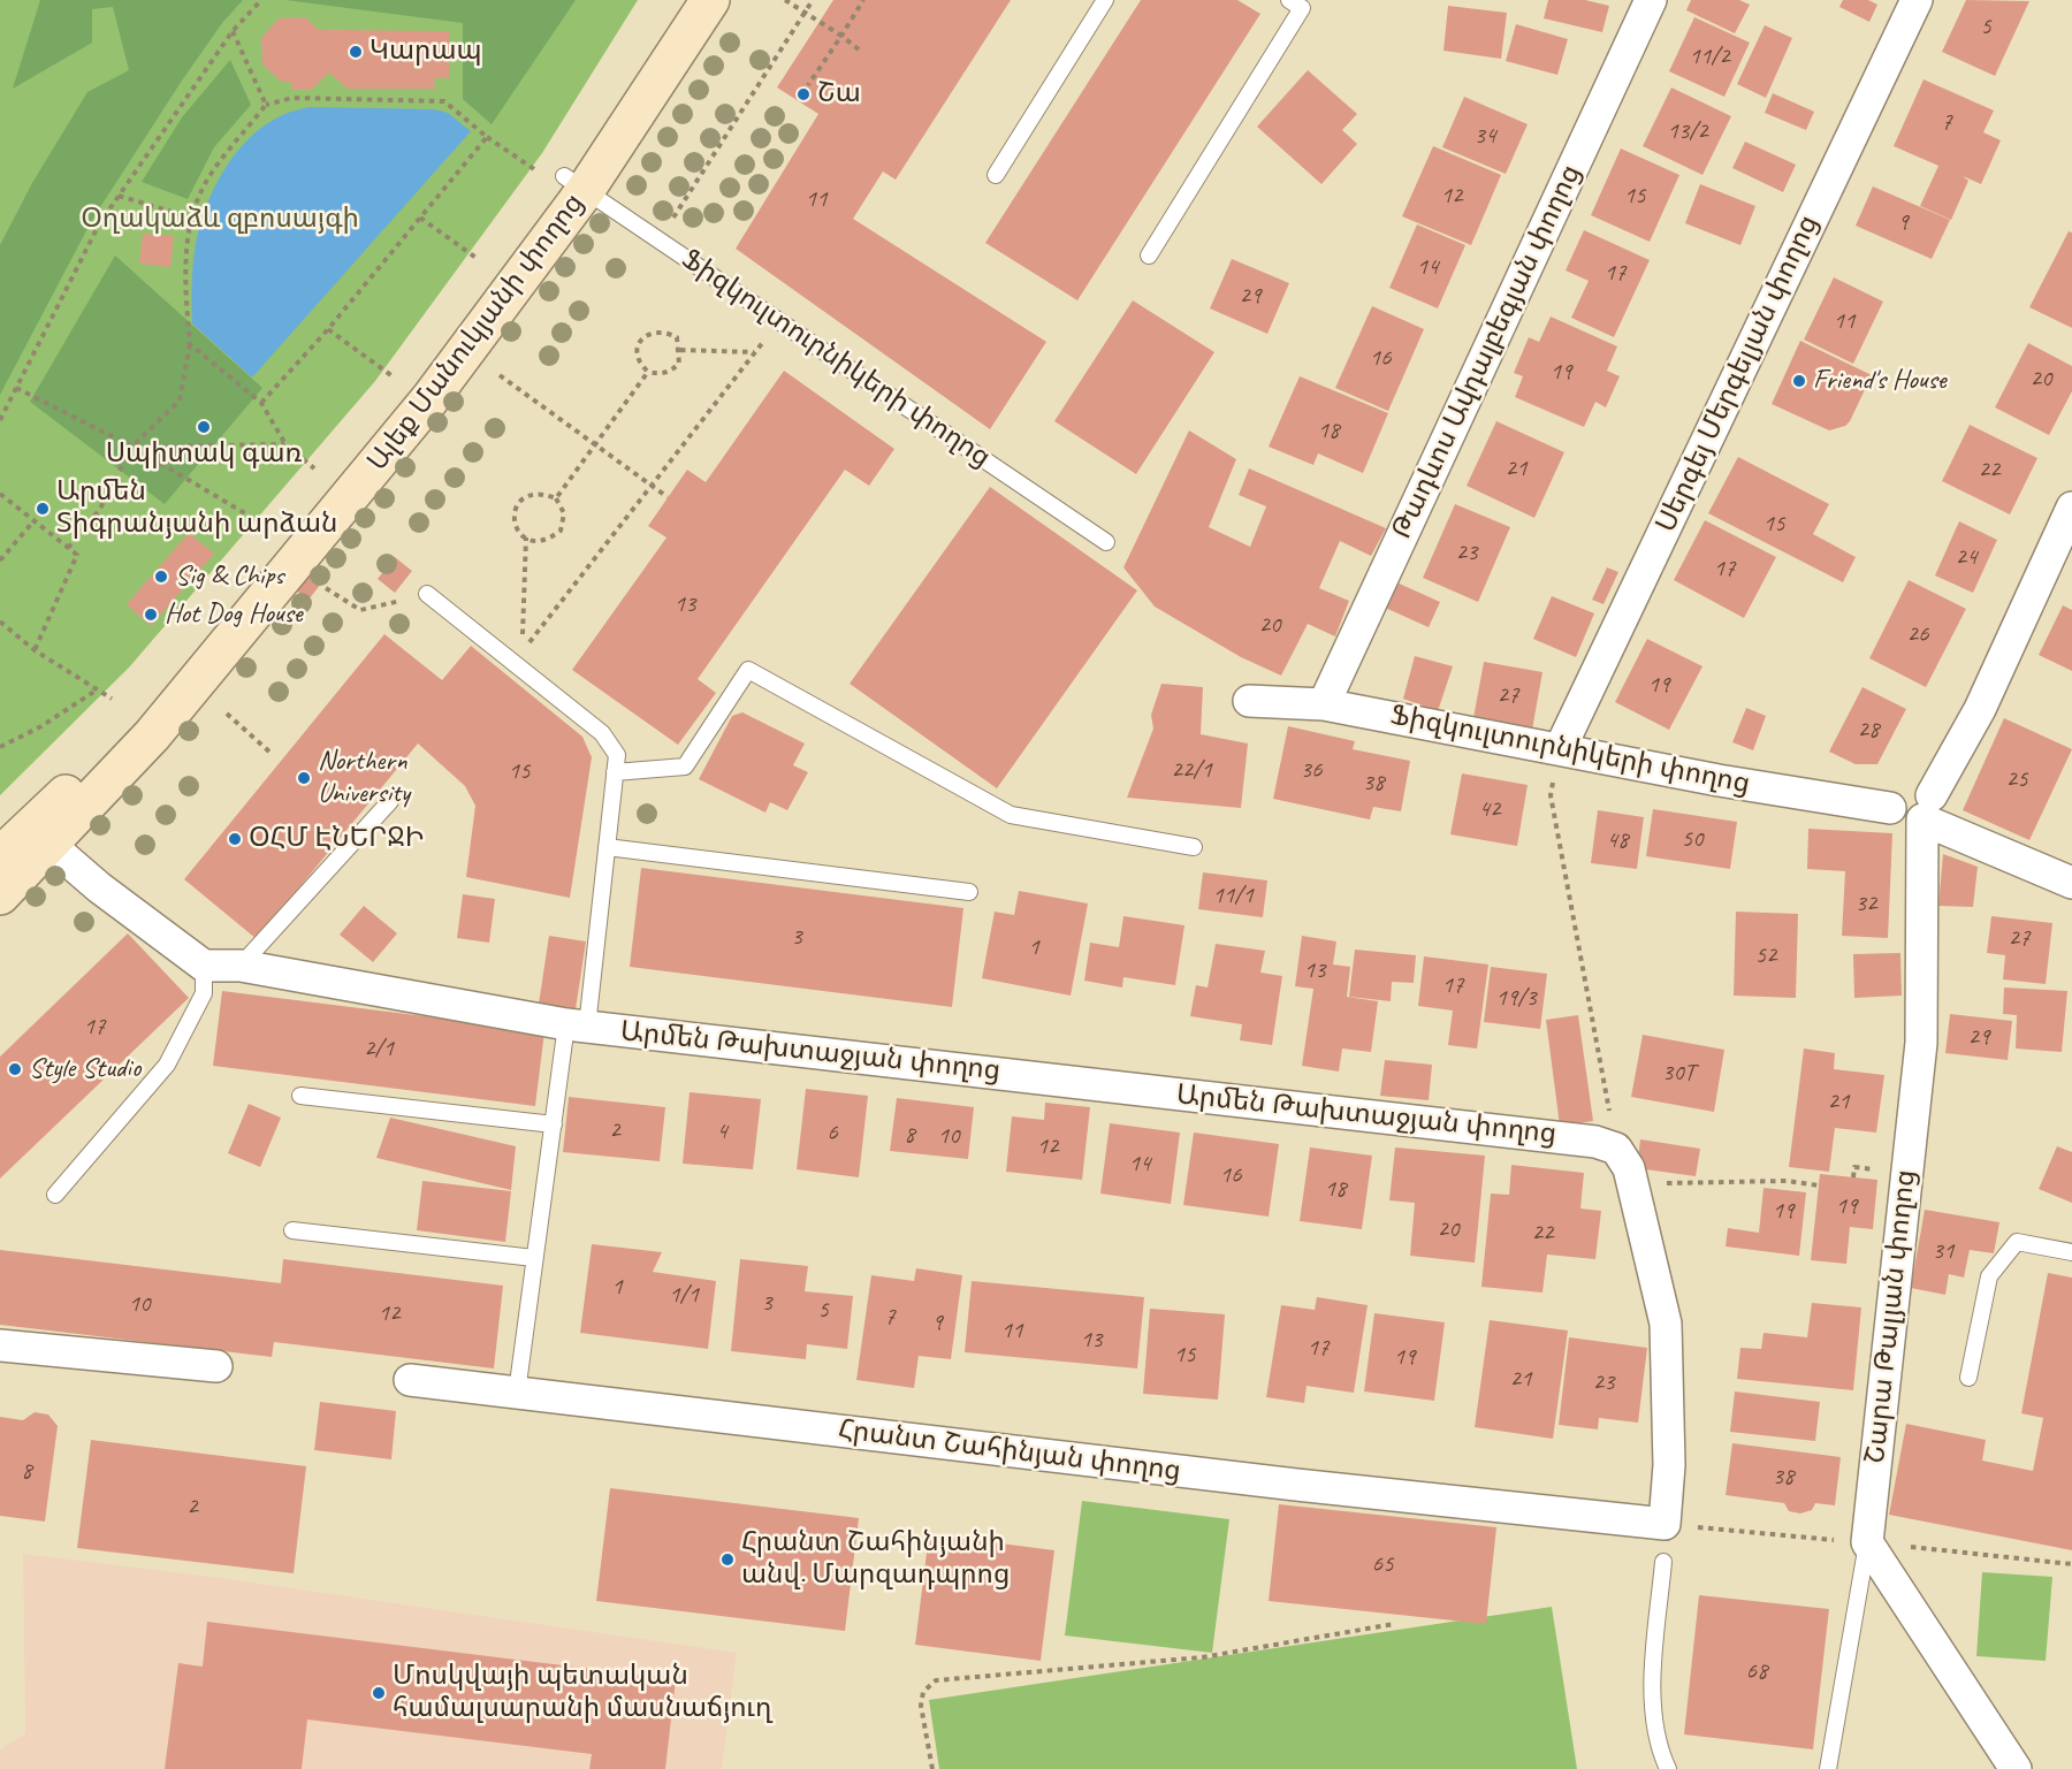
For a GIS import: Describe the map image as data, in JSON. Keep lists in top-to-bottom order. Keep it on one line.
{"streets":{"street":["Ալեք Մանուկյանի փողոց","Թադևոս Ավդալբեգյան փողոց","Ֆիզկուլտուրնիկերի փողոց","Սերգեյ Մերգելյան փողոց","Արմեն Թախտաջյան փողոց","Շարա Թալյան փողոց","Հրանտ Շահինյան փողոց"]},"crossings":[["Ալեք Մանուկյանի փողոց","Ֆիզկուլտուրնիկերի փողոց"],["Թադևոս Ավդալբեգյան փողոց","Ֆիզկուլտուրնիկերի փողոց"],["Ֆիզկուլտուրնիկերի փողոց","Սերգեյ Մերգելյան փողոց"]],"parks":["Օղակաձև զբոսայգի"],"places":["Կարապ","Շա","Friend's House","Սպիտակ գառ","Արմեն Տիգրանյանի արձան","Sig & Chips","Hot Dog House","Northern University","ՕՀՄ ԷՆԵՐՋԻ","Style Studio","Հրանտ Շահինյանի անվ. Մարզադպրոց","Մոսկվայի պետական համալսարանի մասնաճյուղ"],"house_numbers":["5","11/2","7","13/2","34","12","15","11","9","14","17","29","11","16","19","20","18","21","22","15","23","24","17","13","20","26","19","27","28","22/1","36","15","25","38","42","50","48","11/1","32","3","27","1","52","13","17","19/3","17","29","2/1","30T","21","2","4","6","8","10","12","14","16","18","19","19","20","22","31","1","1/1","3","10","5","12","7","9","11","13","17","15","19","21","23","8","38","2","65","68"]}
